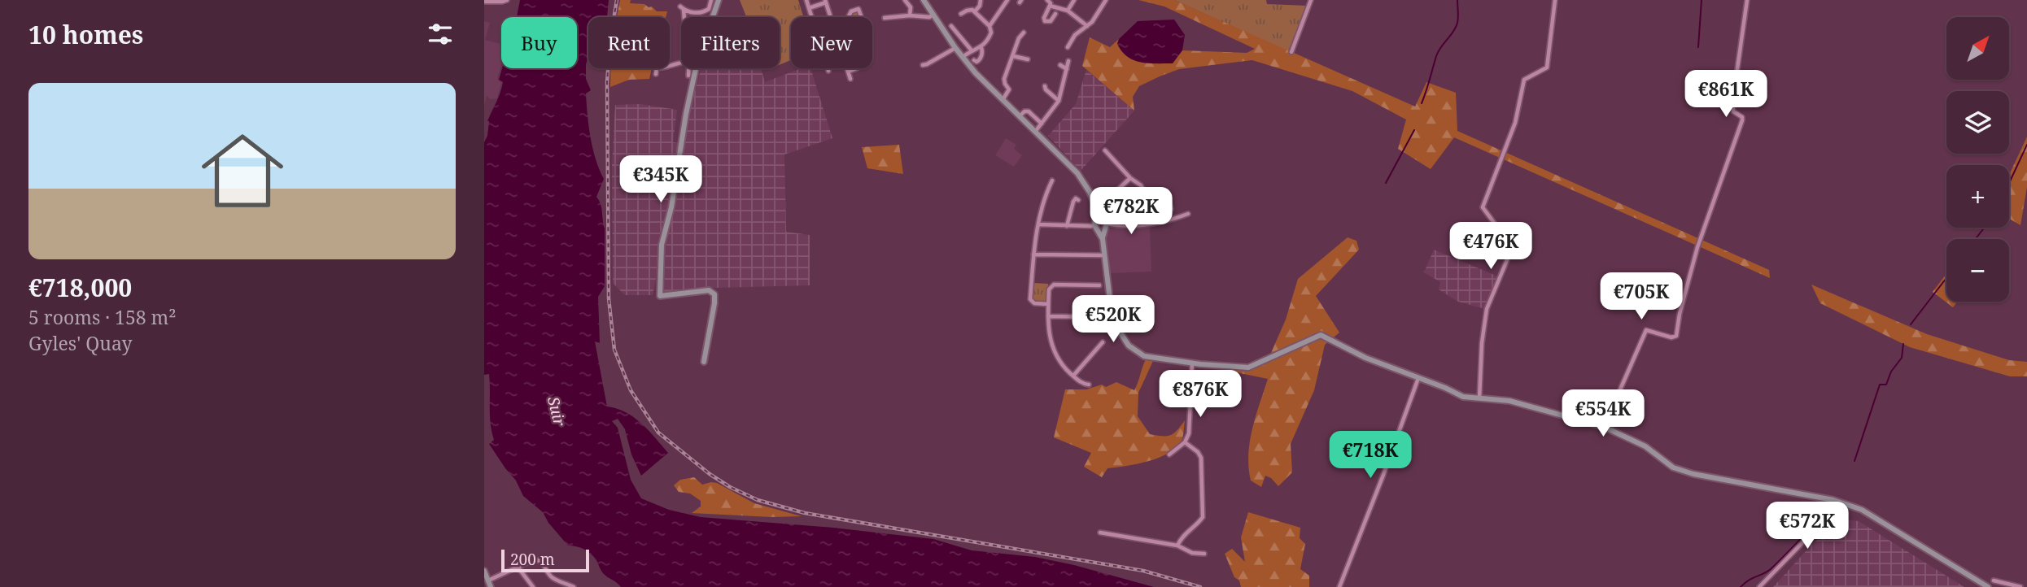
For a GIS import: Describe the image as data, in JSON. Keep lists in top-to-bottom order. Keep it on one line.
{"water":["Suir"],"scale_bar":"200 m","north":"top right","page":{"heading":"10 homes","map_buttons":["+","−"],"chip":["Buy","Rent","Filters","New"],"list":[{"name":"€718,000","note":"5 rooms · 158 m² · Gyles' Quay"}],"price":["€861K","€345K","€782K","€476K","€705K","€520K","€876K","€554K","€718K","€572K"],"scale":"200 m"}}
